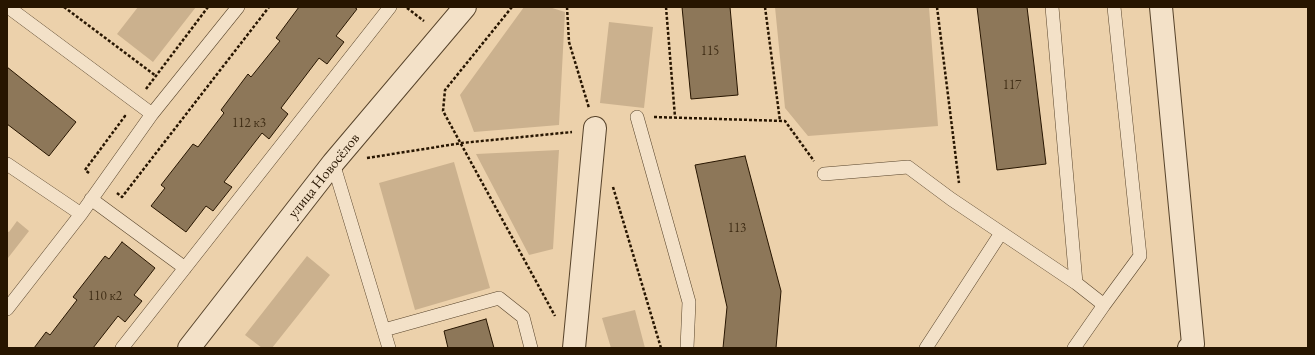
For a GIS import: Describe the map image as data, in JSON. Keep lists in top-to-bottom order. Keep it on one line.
{"streets":{"street":["улица Новосёлов"]},"house_numbers":["115","117","112 к3","113","110 к2"]}
